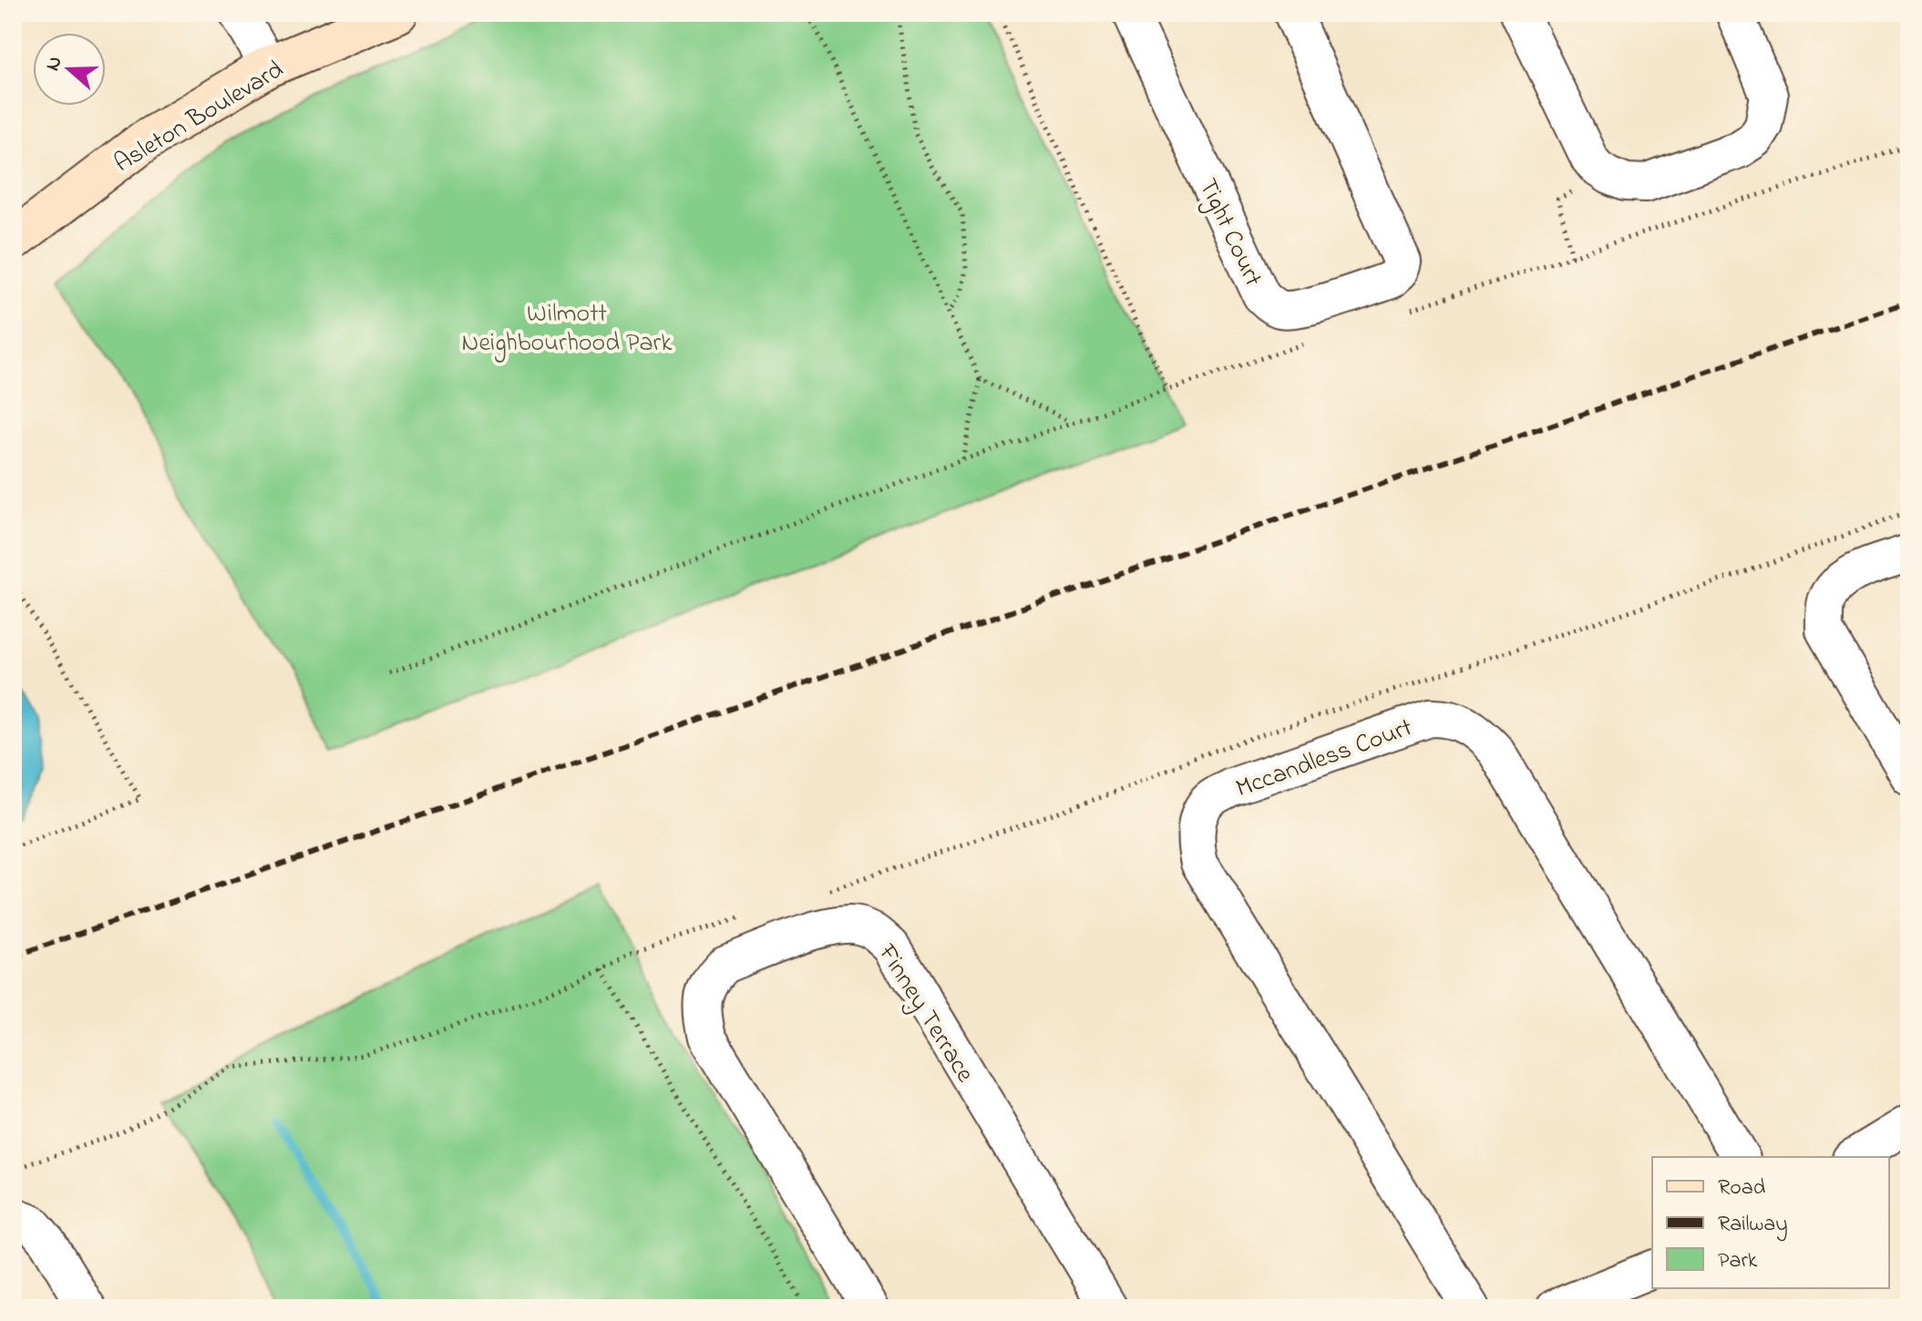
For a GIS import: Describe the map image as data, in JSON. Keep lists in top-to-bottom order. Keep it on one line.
{"streets":{"street":["Asleton Boulevard","Tight Court","Mccandless Court","Finney Terrace"]},"parks":["Wilmott Neighbourhood Park"],"legend":["Road","Railway","Park"],"north":"left"}
